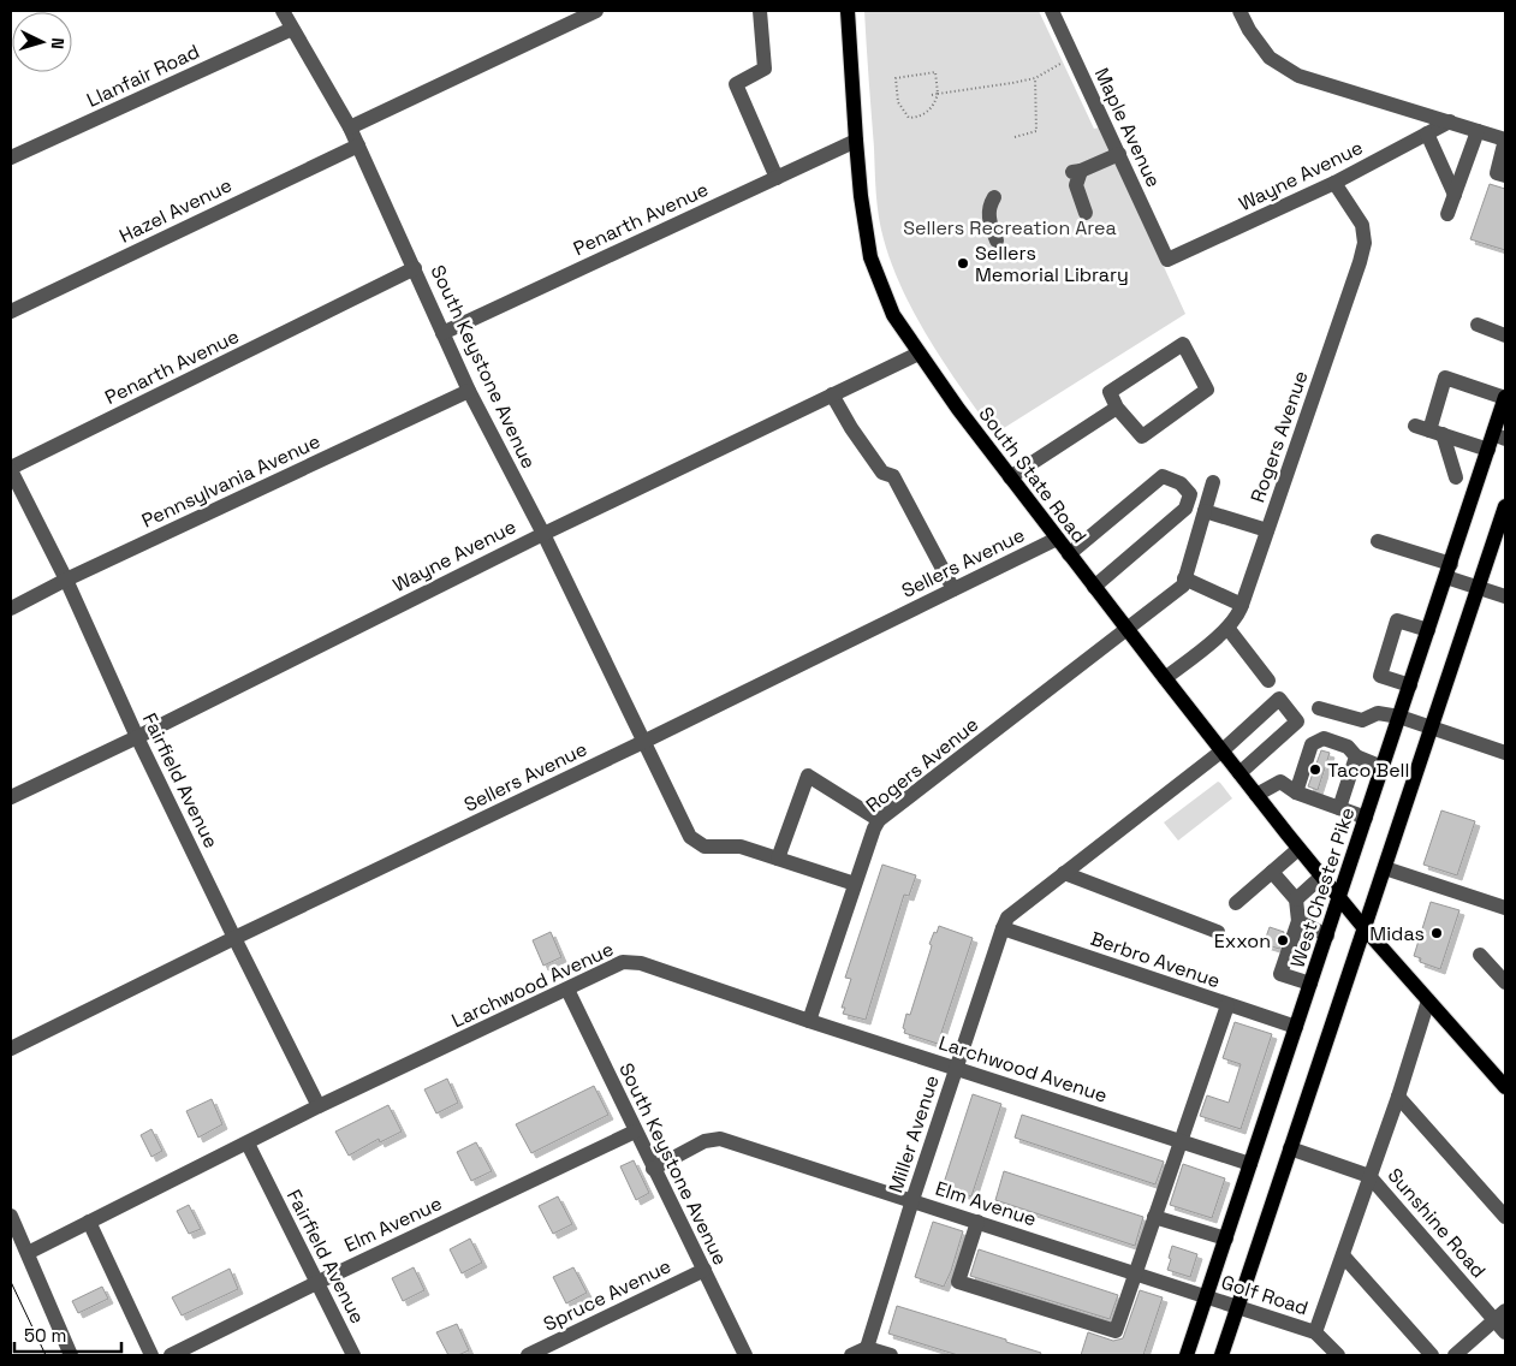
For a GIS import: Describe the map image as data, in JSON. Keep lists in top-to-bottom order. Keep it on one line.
{"streets":{"main road":["South State Road","West Chester Pike"],"street":["Llanfair Road","Maple Avenue","Wayne Avenue","Hazel Avenue","Penarth Avenue","South Keystone Avenue","Rogers Avenue","Pennsylvania Avenue","Sellers Avenue","Fairfield Avenue","Berbro Avenue","Larchwood Avenue","Miller Avenue","Elm Avenue","Sunshine Road","Spruce Avenue","Golf Road"]},"crossings":[["Llanfair Road","South Keystone Avenue"],["Maple Avenue","Wayne Avenue"],["Wayne Avenue","South Keystone Avenue"],["Wayne Avenue","Rogers Avenue"],["Wayne Avenue","South State Road"],["Wayne Avenue","Fairfield Avenue"],["Hazel Avenue","South Keystone Avenue"],["Penarth Avenue","South Keystone Avenue"],["Penarth Avenue","South State Road"],["Penarth Avenue","Fairfield Avenue"],["South Keystone Avenue","Pennsylvania Avenue"],["South Keystone Avenue","Sellers Avenue"],["South Keystone Avenue","Larchwood Avenue"],["South Keystone Avenue","Elm Avenue"],["South Keystone Avenue","Spruce Avenue"],["Rogers Avenue","South State Road"],["Rogers Avenue","Larchwood Avenue"],["South State Road","Sellers Avenue"],["South State Road","West Chester Pike"],["South State Road","Miller Avenue"],["Pennsylvania Avenue","Fairfield Avenue"],["Sellers Avenue","Fairfield Avenue"],["Fairfield Avenue","Larchwood Avenue"],["Fairfield Avenue","Elm Avenue"],["West Chester Pike","Berbro Avenue"],["West Chester Pike","Larchwood Avenue"],["West Chester Pike","Elm Avenue"],["West Chester Pike","Golf Road"],["Berbro Avenue","Miller Avenue"],["Larchwood Avenue","Miller Avenue"],["Miller Avenue","Elm Avenue"],["Elm Avenue","Golf Road"]],"parks":["Sellers Recreation Area"],"places":["Sellers Memorial Library","Taco Bell","Midas","Exxon"],"scale_bar":"50 m","north":"right"}
